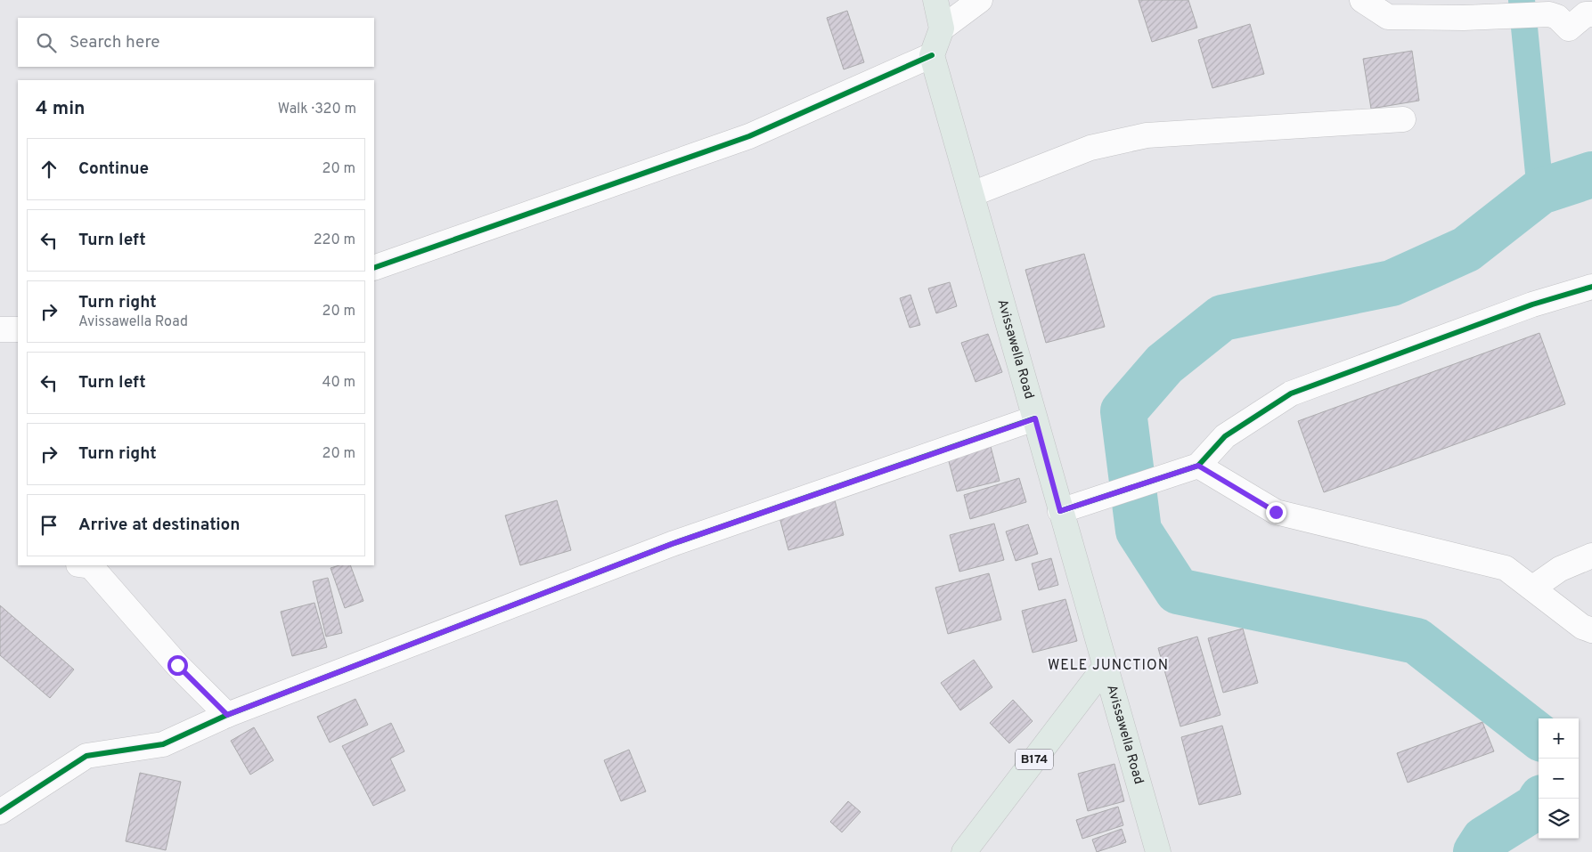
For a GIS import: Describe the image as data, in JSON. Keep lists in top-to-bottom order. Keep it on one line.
{"streets":{"main road":["Avissawella Road","B174"]},"crossings":[["Avissawella Road","B174"]],"districts":["WELE JUNCTION"],"page":{"search":"Search here","heading":["4 min","Walk · 320 m"],"list":[["Continue","20 m"],["Turn left","220 m"],["Turn right","Avissawella Road","20 m"],["Turn left","40 m"],["Turn right","20 m"],"Arrive at destination"],"map_buttons":["+","−"]}}
